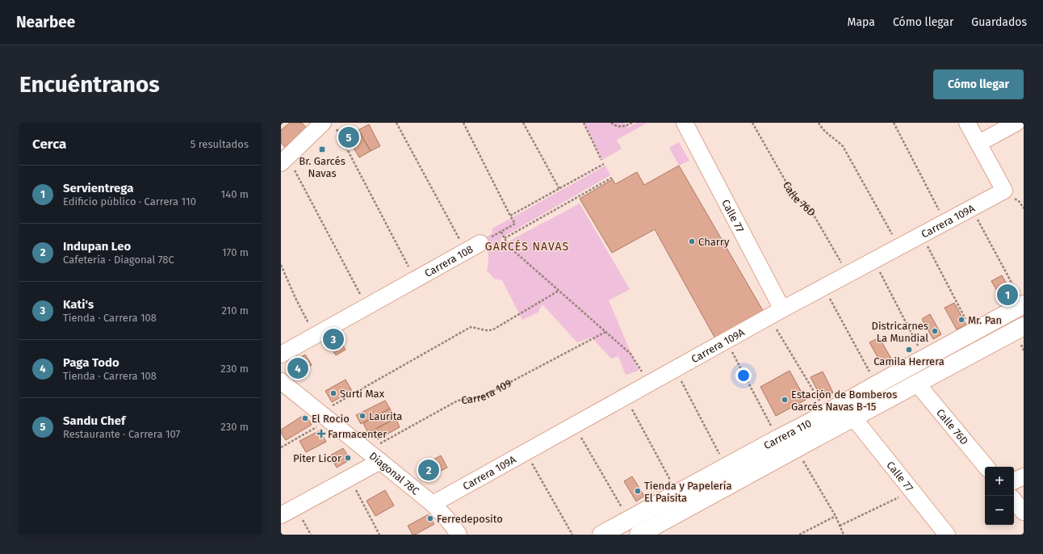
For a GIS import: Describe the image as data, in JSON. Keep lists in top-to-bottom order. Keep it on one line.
{"streets":{"main road":["Carrera 110"],"street":["Calle 76D","Calle 77","Carrera 109A","Carrera 108","Diagonal 78C"],"path":["Carrera 109"]},"crossings":[["Calle 76D","Carrera 109A"],["Calle 76D","Carrera 110"],["Calle 77","Carrera 109A"],["Calle 77","Carrera 110"],["Carrera 109A","Diagonal 78C"],["Carrera 109","Diagonal 78C"]],"districts":["GARCÉS NAVAS"],"places":{"transit":["Br. Garcés Navas"],"other":["Charry","Mr. Pan","Districarnes La Mundial","Camila Herrera","Surti Max","Estación de Bomberos Garcés Navas B-15","Laurita","El Rocio","Piter Licor","Tienda y Papelería El Paisita","Ferredeposito"],"health":["Farmacenter"]},"page":{"header":"Nearbee","nav":["Mapa","Cómo llegar","Guardados"],"buttons":"Cómo llegar","title":"Encuéntranos","heading":["Cerca","5 resultados"],"pins":["5","1","3","4","2"],"list":[{"mark":"1","name":"Servientrega","note":"Edificio público · Carrera 110","value":"140 m"},{"mark":"2","name":"Indupan Leo","note":"Cafetería · Diagonal 78C","value":"170 m"},{"mark":"3","name":"Kati's","note":"Tienda · Carrera 108","value":"210 m"},{"mark":"4","name":"Paga Todo","note":"Tienda · Carrera 108","value":"230 m"},{"mark":"5","name":"Sandu Chef","note":"Restaurante · Carrera 107","value":"230 m"}],"map_buttons":["+","−"]}}
